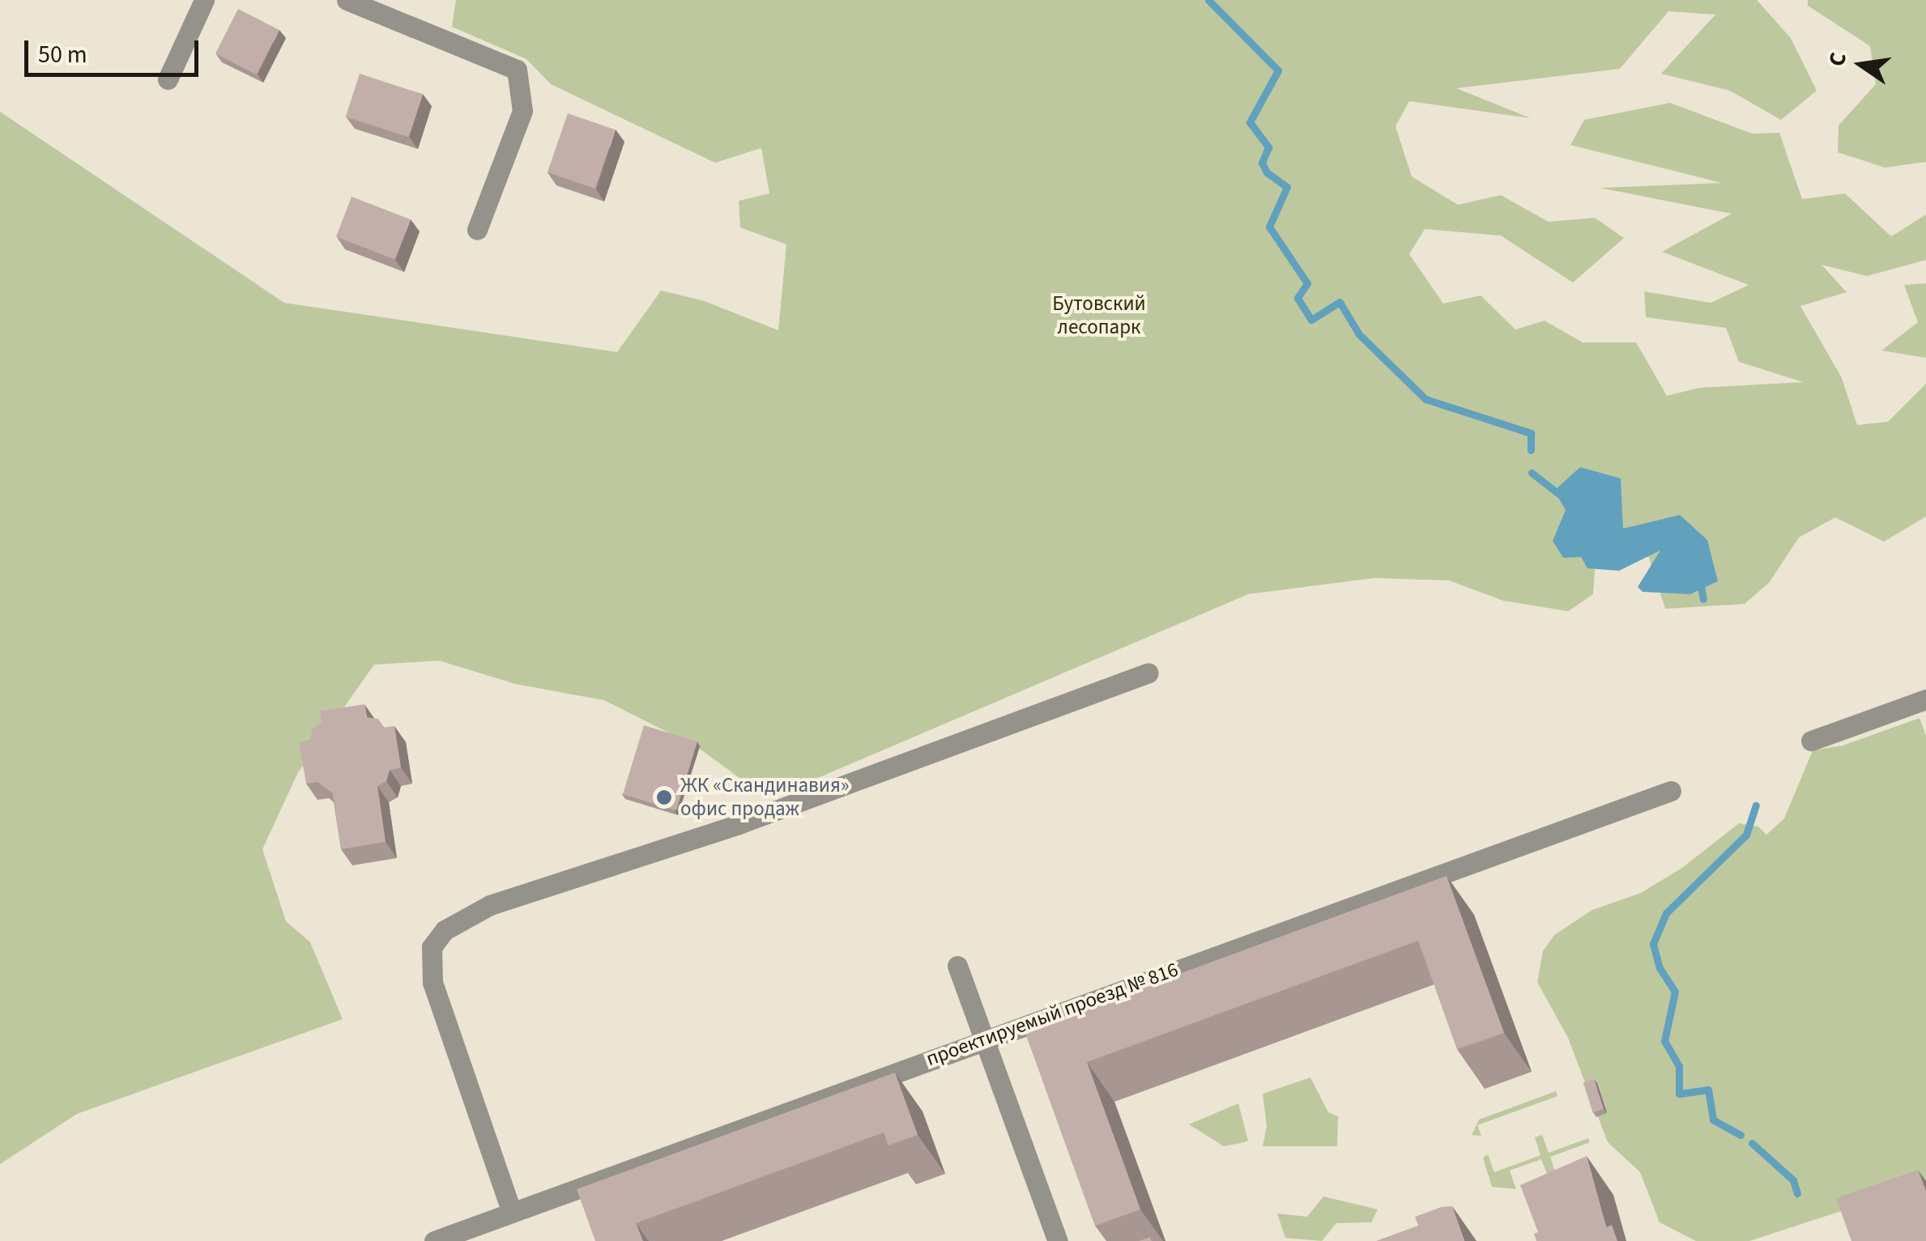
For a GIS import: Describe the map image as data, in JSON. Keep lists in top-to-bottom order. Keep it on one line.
{"streets":{"street":["проектируемый проезд № 816"]},"parks":["Бутовский лесопарк"],"places":["ЖК «Скандинавия» офис продаж"],"scale_bar":"50 m","north":"left"}
